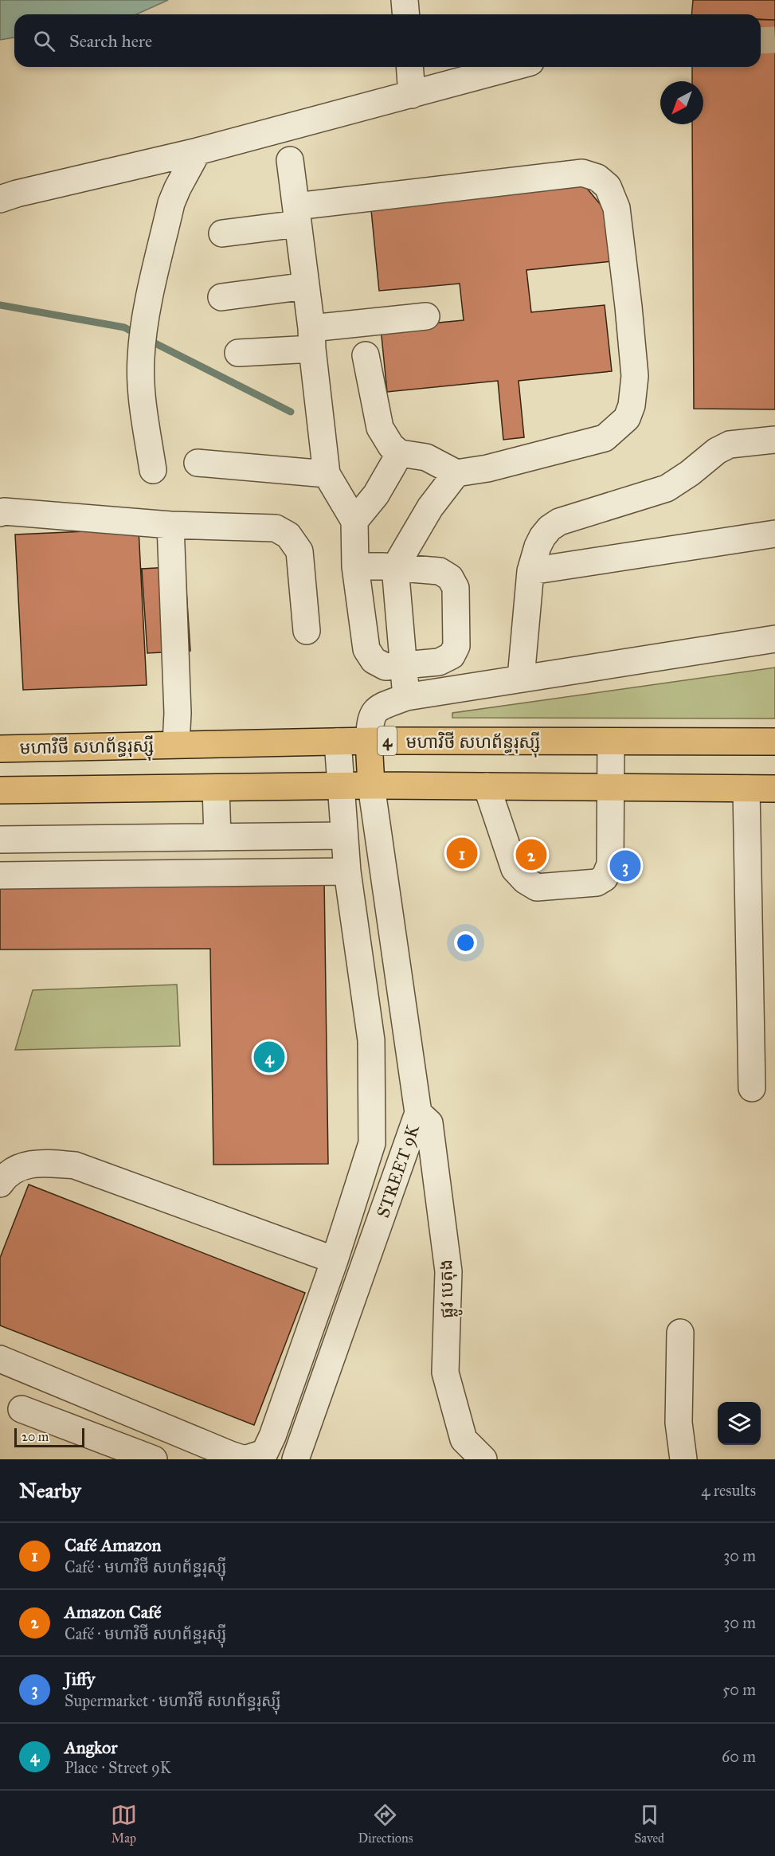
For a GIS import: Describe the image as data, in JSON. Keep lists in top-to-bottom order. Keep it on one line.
{"streets":{"highway":["4","មហាវិថី សហព័ន្ធរុស្ស៊ី"],"street":["STREET 9K","ផ្លូវ បេតុង"]},"crossings":[["STREET 9K","ផ្លូវ បេតុង"]],"scale_bar":"20 m","north":"bottom left","page":{"search":"Search here","pins":["1","2","3","4"],"scale":"20 m","heading":["Nearby","4 results"],"list":[{"mark":"1","name":"Café Amazon","note":"Café · មហាវិថី សហព័ន្ធរុស្ស៊ី","value":"30 m"},{"mark":"2","name":"Amazon Café","note":"Café · មហាវិថី សហព័ន្ធរុស្ស៊ី","value":"30 m"},{"mark":"3","name":"Jiffy","note":"Supermarket · មហាវិថី សហព័ន្ធរុស្ស៊ី","value":"50 m"},{"mark":"4","name":"Angkor","note":"Place · Street 9K","value":"60 m"}],"nav":["Map","Directions","Saved"]}}
